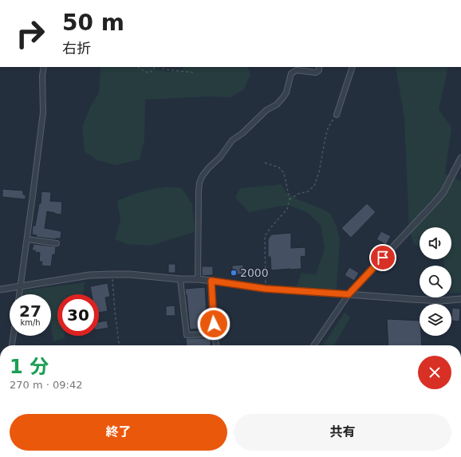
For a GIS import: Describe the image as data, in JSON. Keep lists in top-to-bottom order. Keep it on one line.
{"places":["2000"],"page":{"turn":["50 m","右折"],"speed":"27 km/h","limit":"30","heading":["1 分","270 m · 09:42"],"buttons":["終了","共有"]}}
